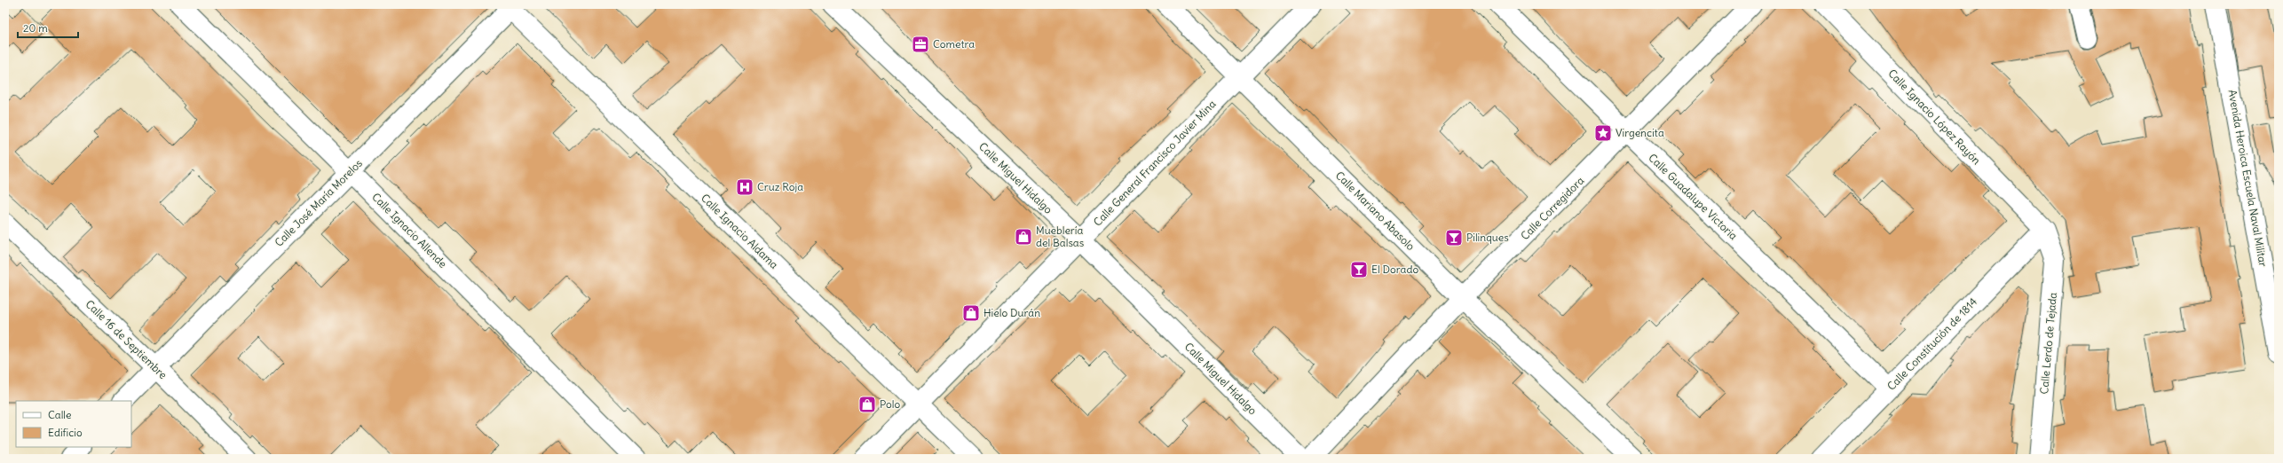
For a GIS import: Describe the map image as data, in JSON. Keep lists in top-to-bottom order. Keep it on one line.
{"streets":{"street":["Calle Ignacio López Rayón","Calle General Francisco Javier Mina","Calle Miguel Hidalgo","Avenida Heroica Escuela Naval Militar","Calle Guadalupe Victoria","Calle José María Morelos","Calle Corregidora","Calle Mariano Abasolo","Calle Ignacio Allende","Calle Ignacio Aldama","Calle 16 de Septiembre","Calle Lerdo de Tejada","Calle Constitución de 1814"]},"crossings":[["Calle Ignacio López Rayón","Calle Lerdo de Tejada"],["Calle Ignacio López Rayón","Calle Constitución de 1814"],["Calle General Francisco Javier Mina","Calle Miguel Hidalgo"],["Calle General Francisco Javier Mina","Calle Mariano Abasolo"],["Calle General Francisco Javier Mina","Calle Ignacio Aldama"],["Calle Guadalupe Victoria","Calle Corregidora"],["Calle Guadalupe Victoria","Calle Constitución de 1814"],["Calle José María Morelos","Calle Ignacio Allende"],["Calle José María Morelos","Calle Ignacio Aldama"],["Calle José María Morelos","Calle 16 de Septiembre"],["Calle Corregidora","Calle Mariano Abasolo"],["Calle Lerdo de Tejada","Calle Constitución de 1814"]],"places":{"office":["Cometra"],"place":["Virgencita"],"hospital":["Cruz Roja"],"shop":["Mueblería del Balsas","Hielo Durán","Polo"],"bar":["Pilinques","El Dorado"]},"legend":["Calle","Edificio"],"scale_bar":"20 m"}
